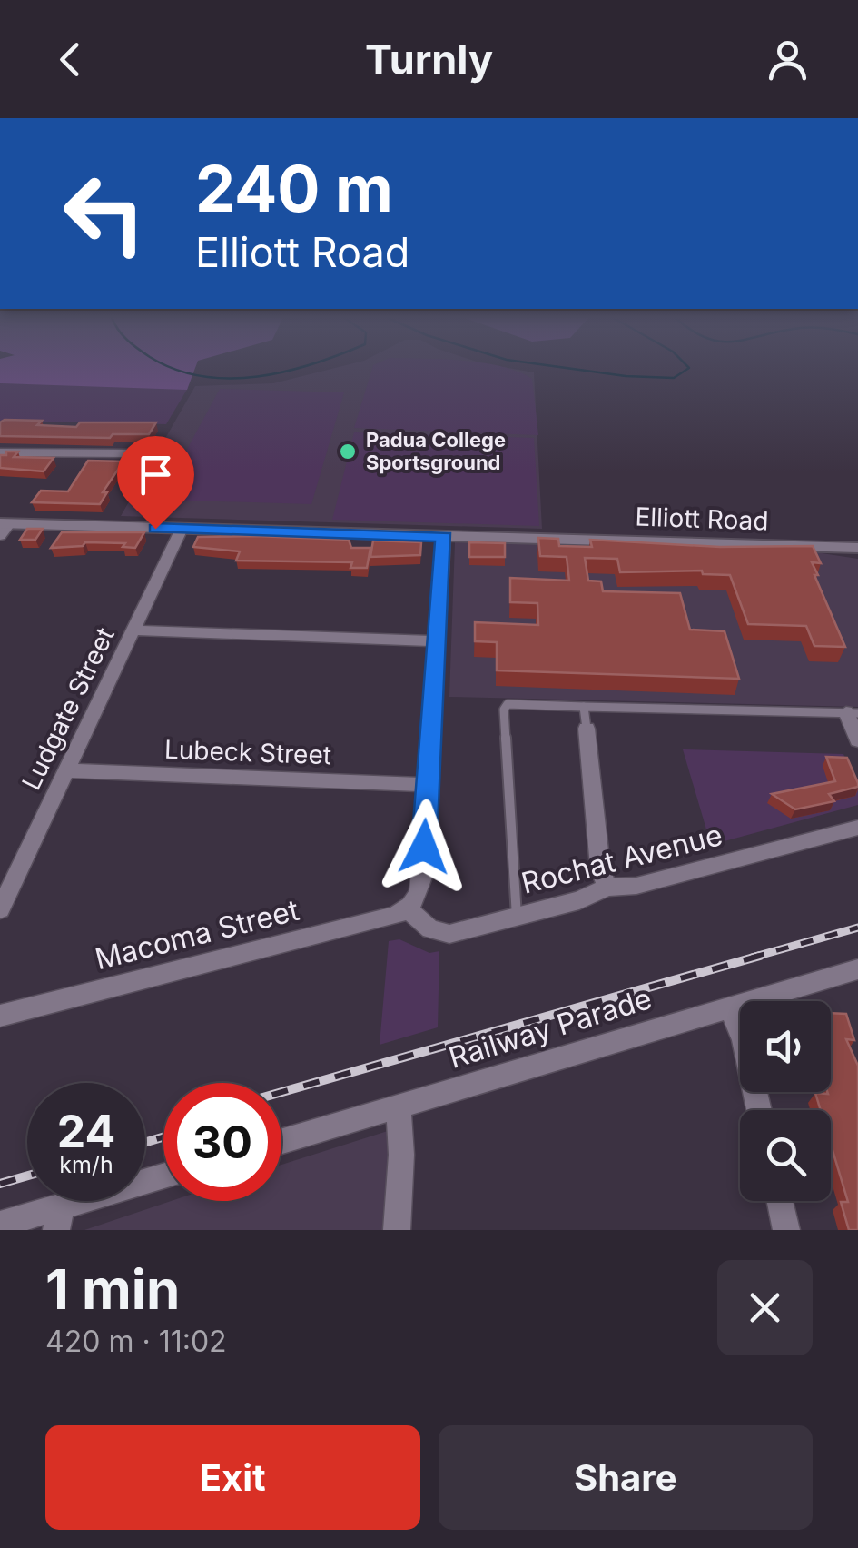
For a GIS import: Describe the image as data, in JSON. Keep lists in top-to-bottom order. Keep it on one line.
{"streets":{"street":["Elliott Road","Ludgate Street","Lubeck Street","Rochat Avenue","Macoma Street","Railway Parade"]},"crossings":[["Elliott Road","Ludgate Street"],["Ludgate Street","Lubeck Street"],["Rochat Avenue","Macoma Street"]],"places":["Padua College Sportsground"],"page":{"header":"Turnly","turn":["240 m","Elliott Road"],"speed":"24 km/h","limit":"30","heading":["1 min","420 m · 11:02"],"buttons":["Exit","Share"]}}
